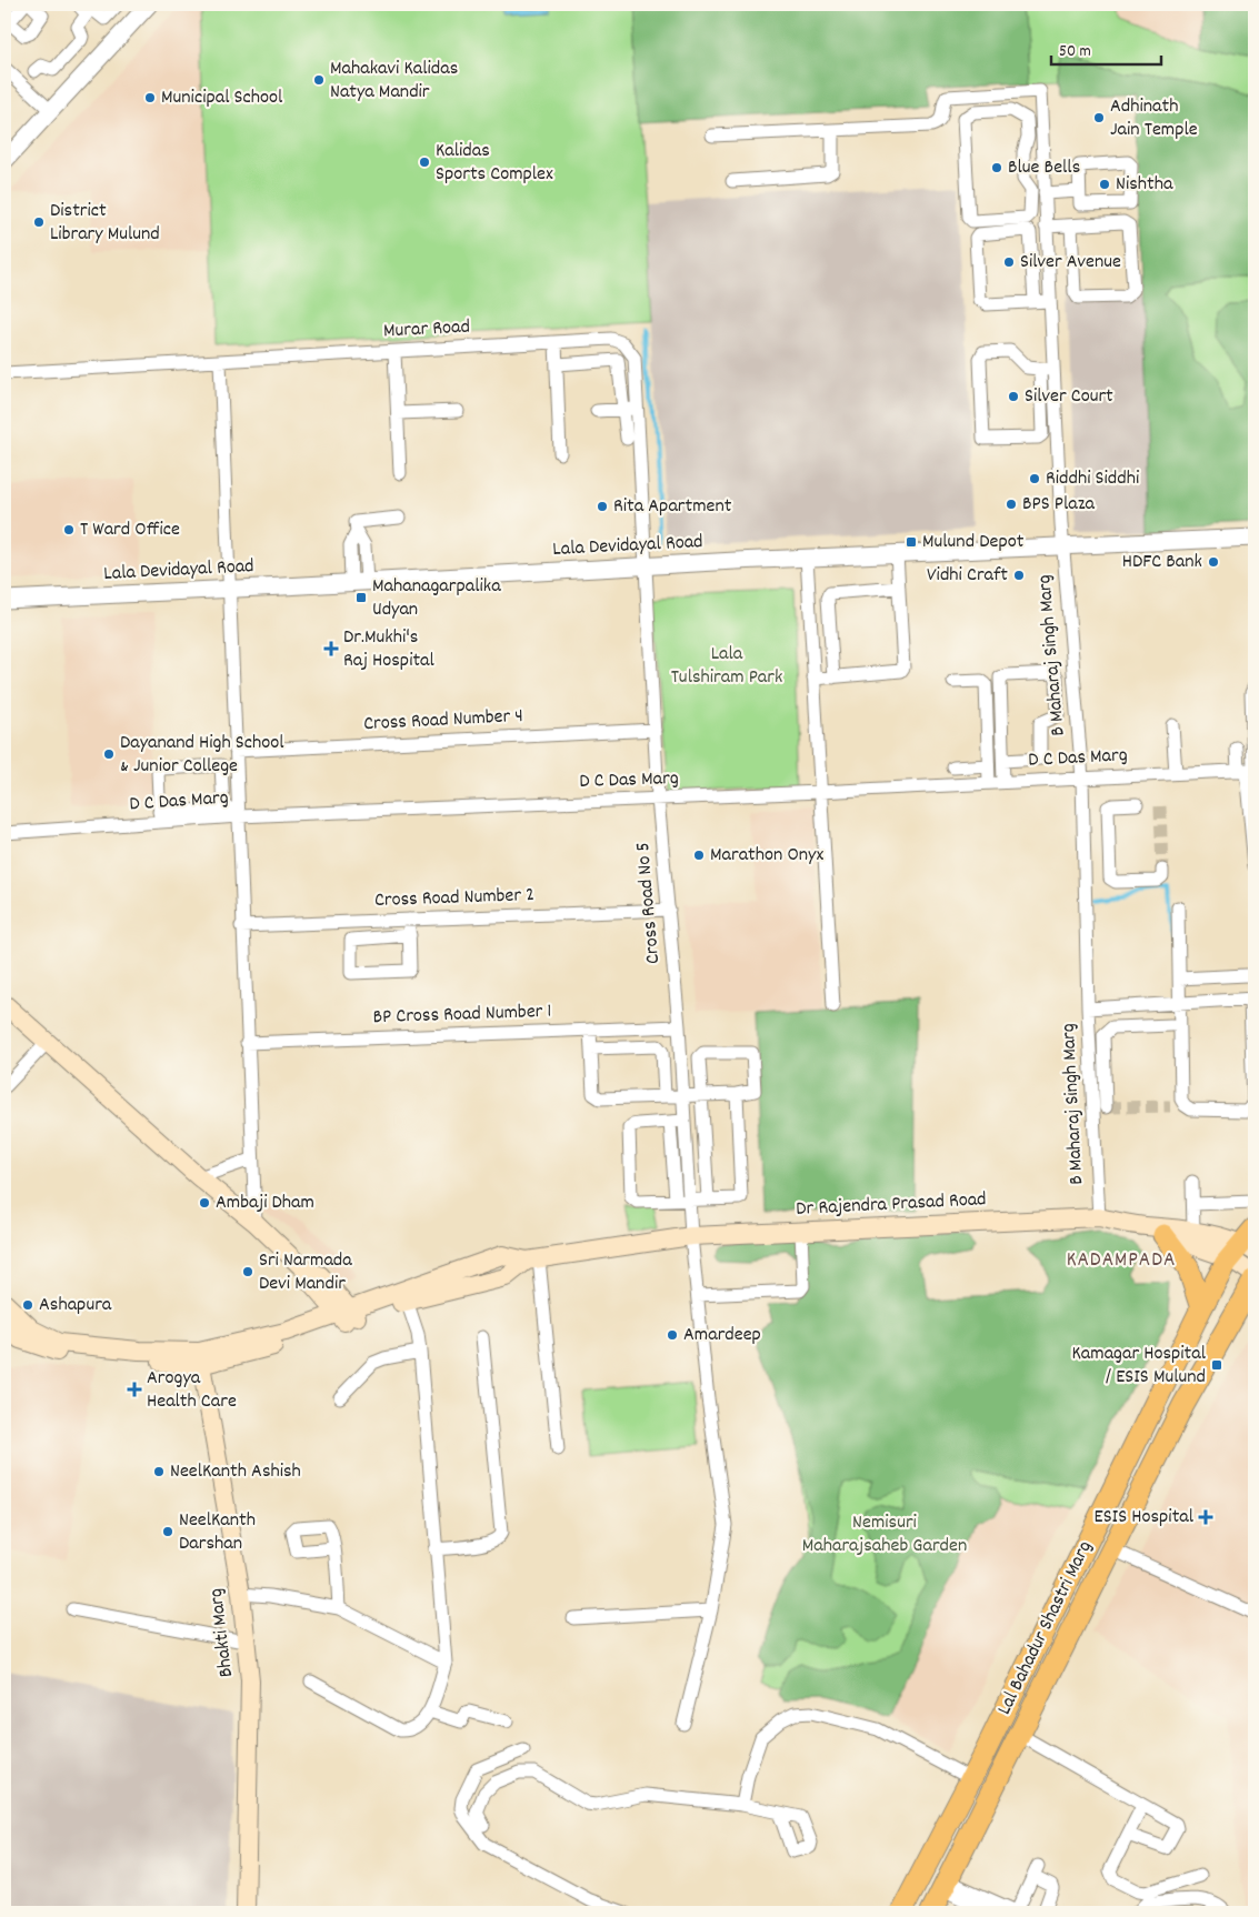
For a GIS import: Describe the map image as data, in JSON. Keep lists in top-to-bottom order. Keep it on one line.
{"streets":{"main road":["Dr Rajendra Prasad Road","Lal Bahadur Shastri Marg","Bhakti Marg"],"street":["Murar Road","Lala Devidayal Road","B Maharaj Singh Marg","Cross Road Number 4","D C Das Marg","Cross Road Number 2","Cross Road No 5","BP Cross Road Number 1"]},"crossings":[["Murar Road","Lala Devidayal Road"],["Murar Road","Cross Road No 5"],["Lala Devidayal Road","B Maharaj Singh Marg"],["Lala Devidayal Road","Cross Road No 5"],["B Maharaj Singh Marg","D C Das Marg"],["B Maharaj Singh Marg","Dr Rajendra Prasad Road"],["Cross Road Number 4","Cross Road No 5"],["D C Das Marg","Cross Road No 5"],["Cross Road Number 2","Cross Road No 5"],["Cross Road No 5","BP Cross Road Number 1"],["Cross Road No 5","Dr Rajendra Prasad Road"],["Dr Rajendra Prasad Road","Lal Bahadur Shastri Marg"],["Dr Rajendra Prasad Road","Bhakti Marg"]],"districts":["KADAMPADA"],"parks":["Lala Tulshiram Park","Nemisuri Maharajsaheb Garden"],"places":{"other":["Mahakavi Kalidas Natya Mandir","Municipal School","Adhinath Jain Temple","Kalidas Sports Complex","Blue Bells","Nishtha","District Library Mulund","Silver Avenue","Silver Court","Riddhi Siddhi","BPS Plaza","Rita Apartment","T Ward Office","HDFC Bank","Vidhi Craft","Dayanand High School & Junior College","Marathon Onyx","Ambaji Dham","Sri Narmada Devi Mandir","Ashapura","Amardeep","NeelKanth Ashish","NeelKanth Darshan"],"transit":["Mulund Depot","Mahanagarpalika Udyan","Kamagar Hospital / ESIS Mulund"],"health":["Dr.Mukhi's Raj Hospital","Arogya Health Care","ESIS Hospital"]},"scale_bar":"50 m"}
